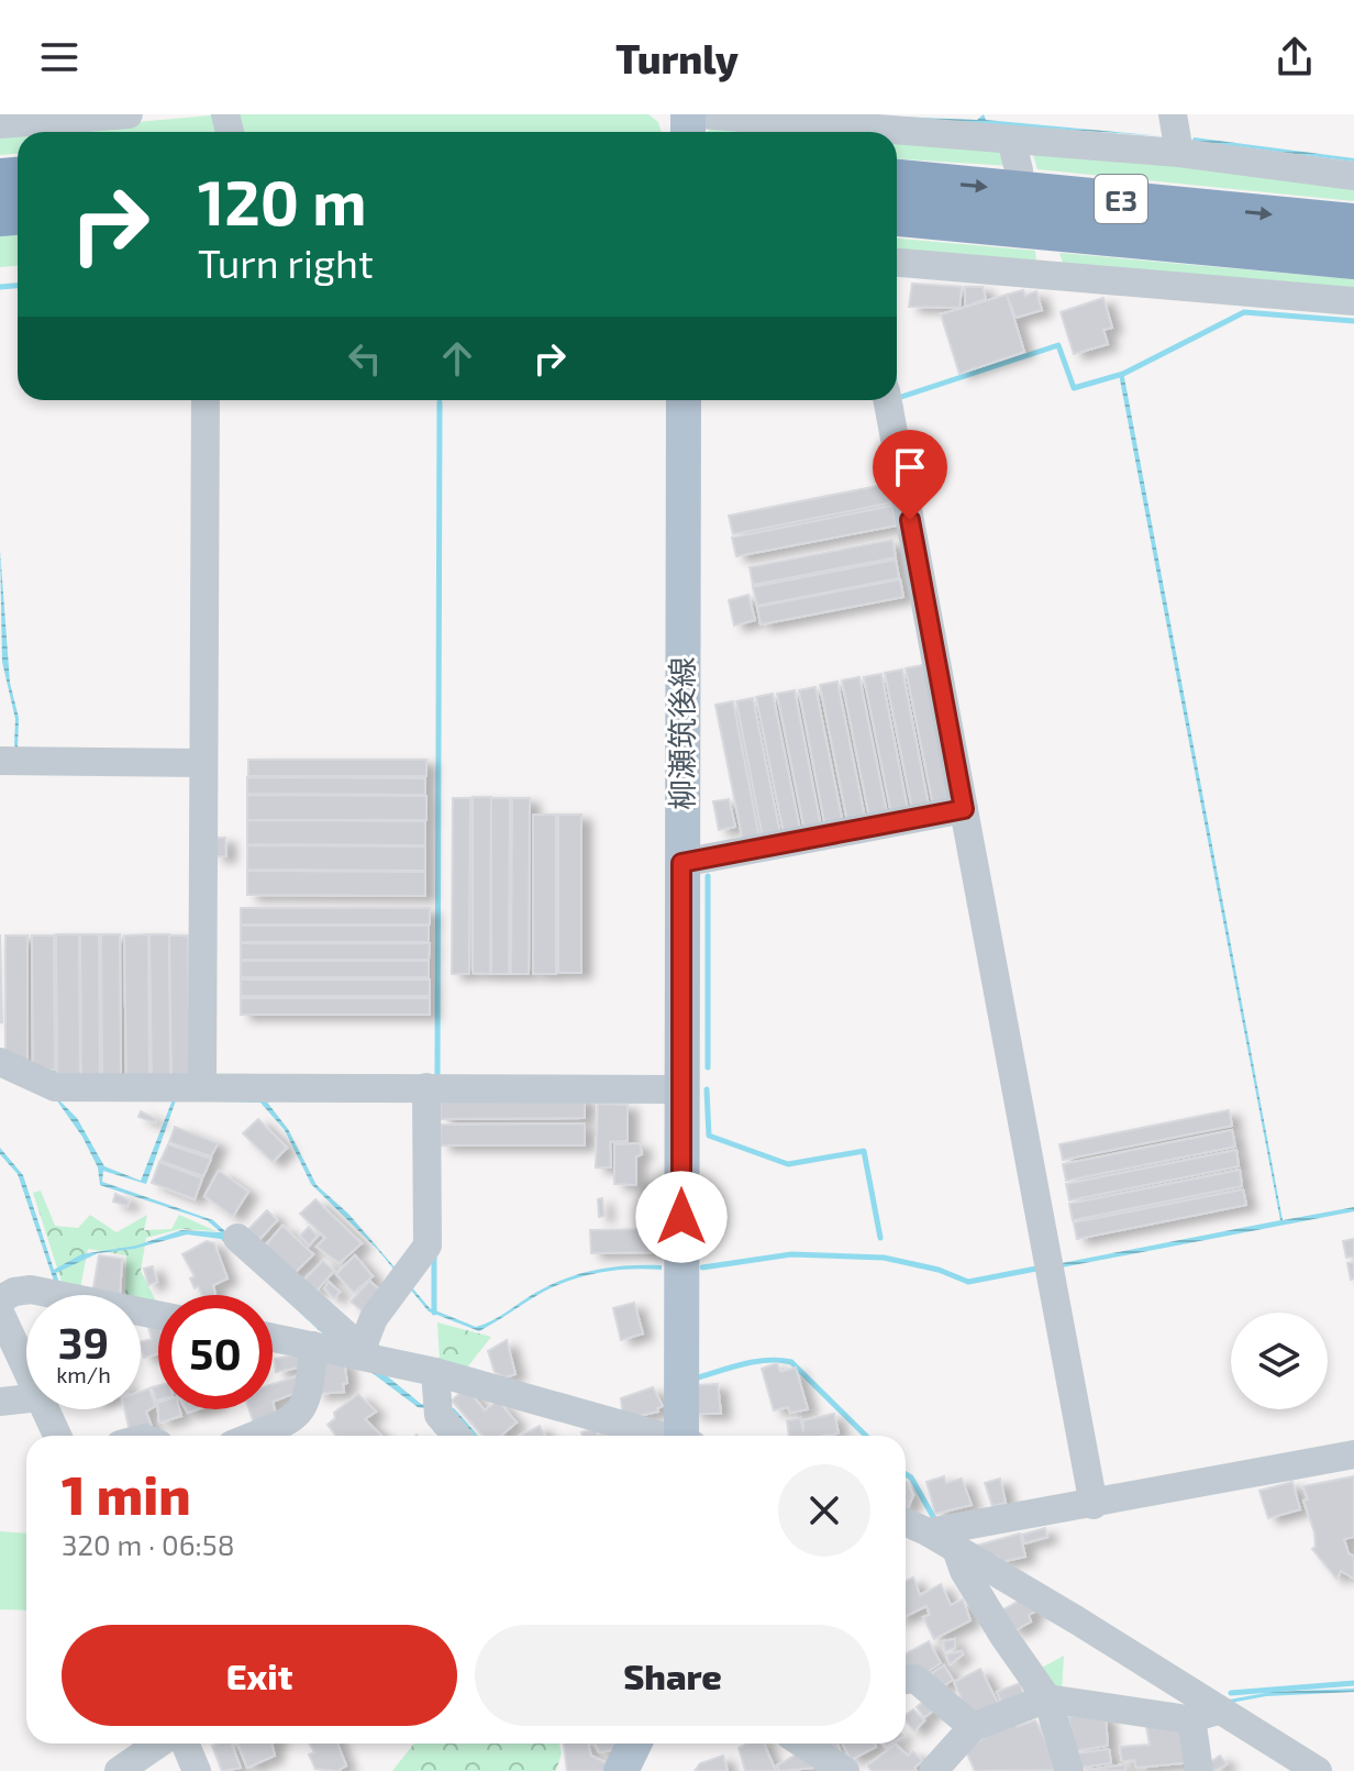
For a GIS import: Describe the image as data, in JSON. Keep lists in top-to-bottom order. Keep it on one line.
{"streets":{"highway":["E3"],"main road":["柳瀬筑後線"]},"page":{"header":"Turnly","turn":["120 m","Turn right"],"speed":"39 km/h","limit":"50","heading":["1 min","320 m · 06:58"],"buttons":["Exit","Share"]}}
